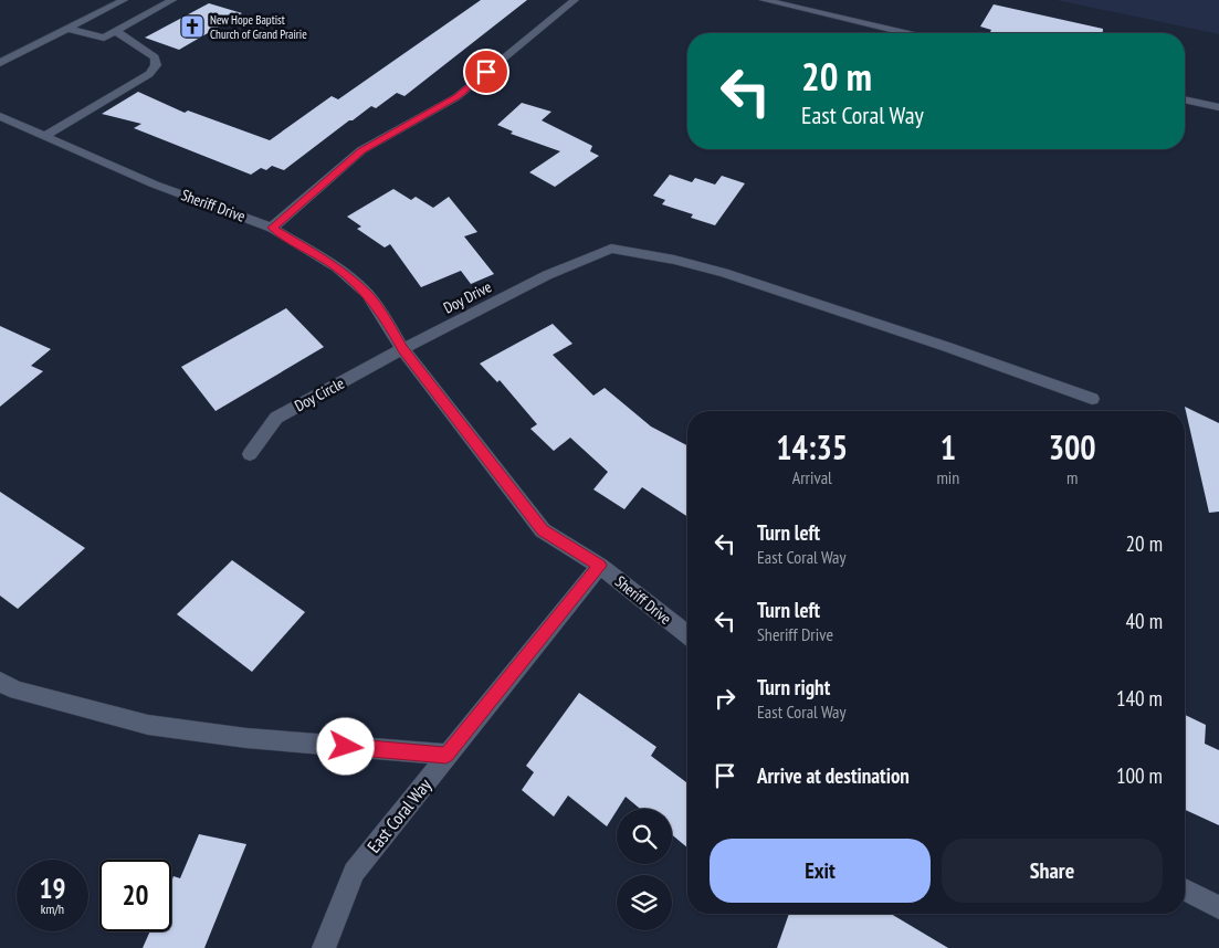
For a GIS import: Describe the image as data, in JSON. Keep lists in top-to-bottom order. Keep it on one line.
{"streets":{"street":["Sheriff Drive","Doy Drive","Doy Circle","East Coral Way"]},"crossings":[["Sheriff Drive","Doy Drive"],["Sheriff Drive","Doy Circle"],["Sheriff Drive","East Coral Way"],["Doy Drive","Doy Circle"]],"places":{"church":["New Hope Baptist Church of Grand Prairie"]},"page":{"turn":["20 m","East Coral Way"],"eta":["14:35","Arrival","1","min","300","m"],"list":[{"name":"Turn left","note":"East Coral Way","value":"20 m"},{"name":"Turn left","note":"Sheriff Drive","value":"40 m"},{"name":"Turn right","note":"East Coral Way","value":"140 m"},{"name":"Arrive at destination","value":"100 m"}],"buttons":["Exit","Share"],"speed":"19 km/h","limit":"20"}}
